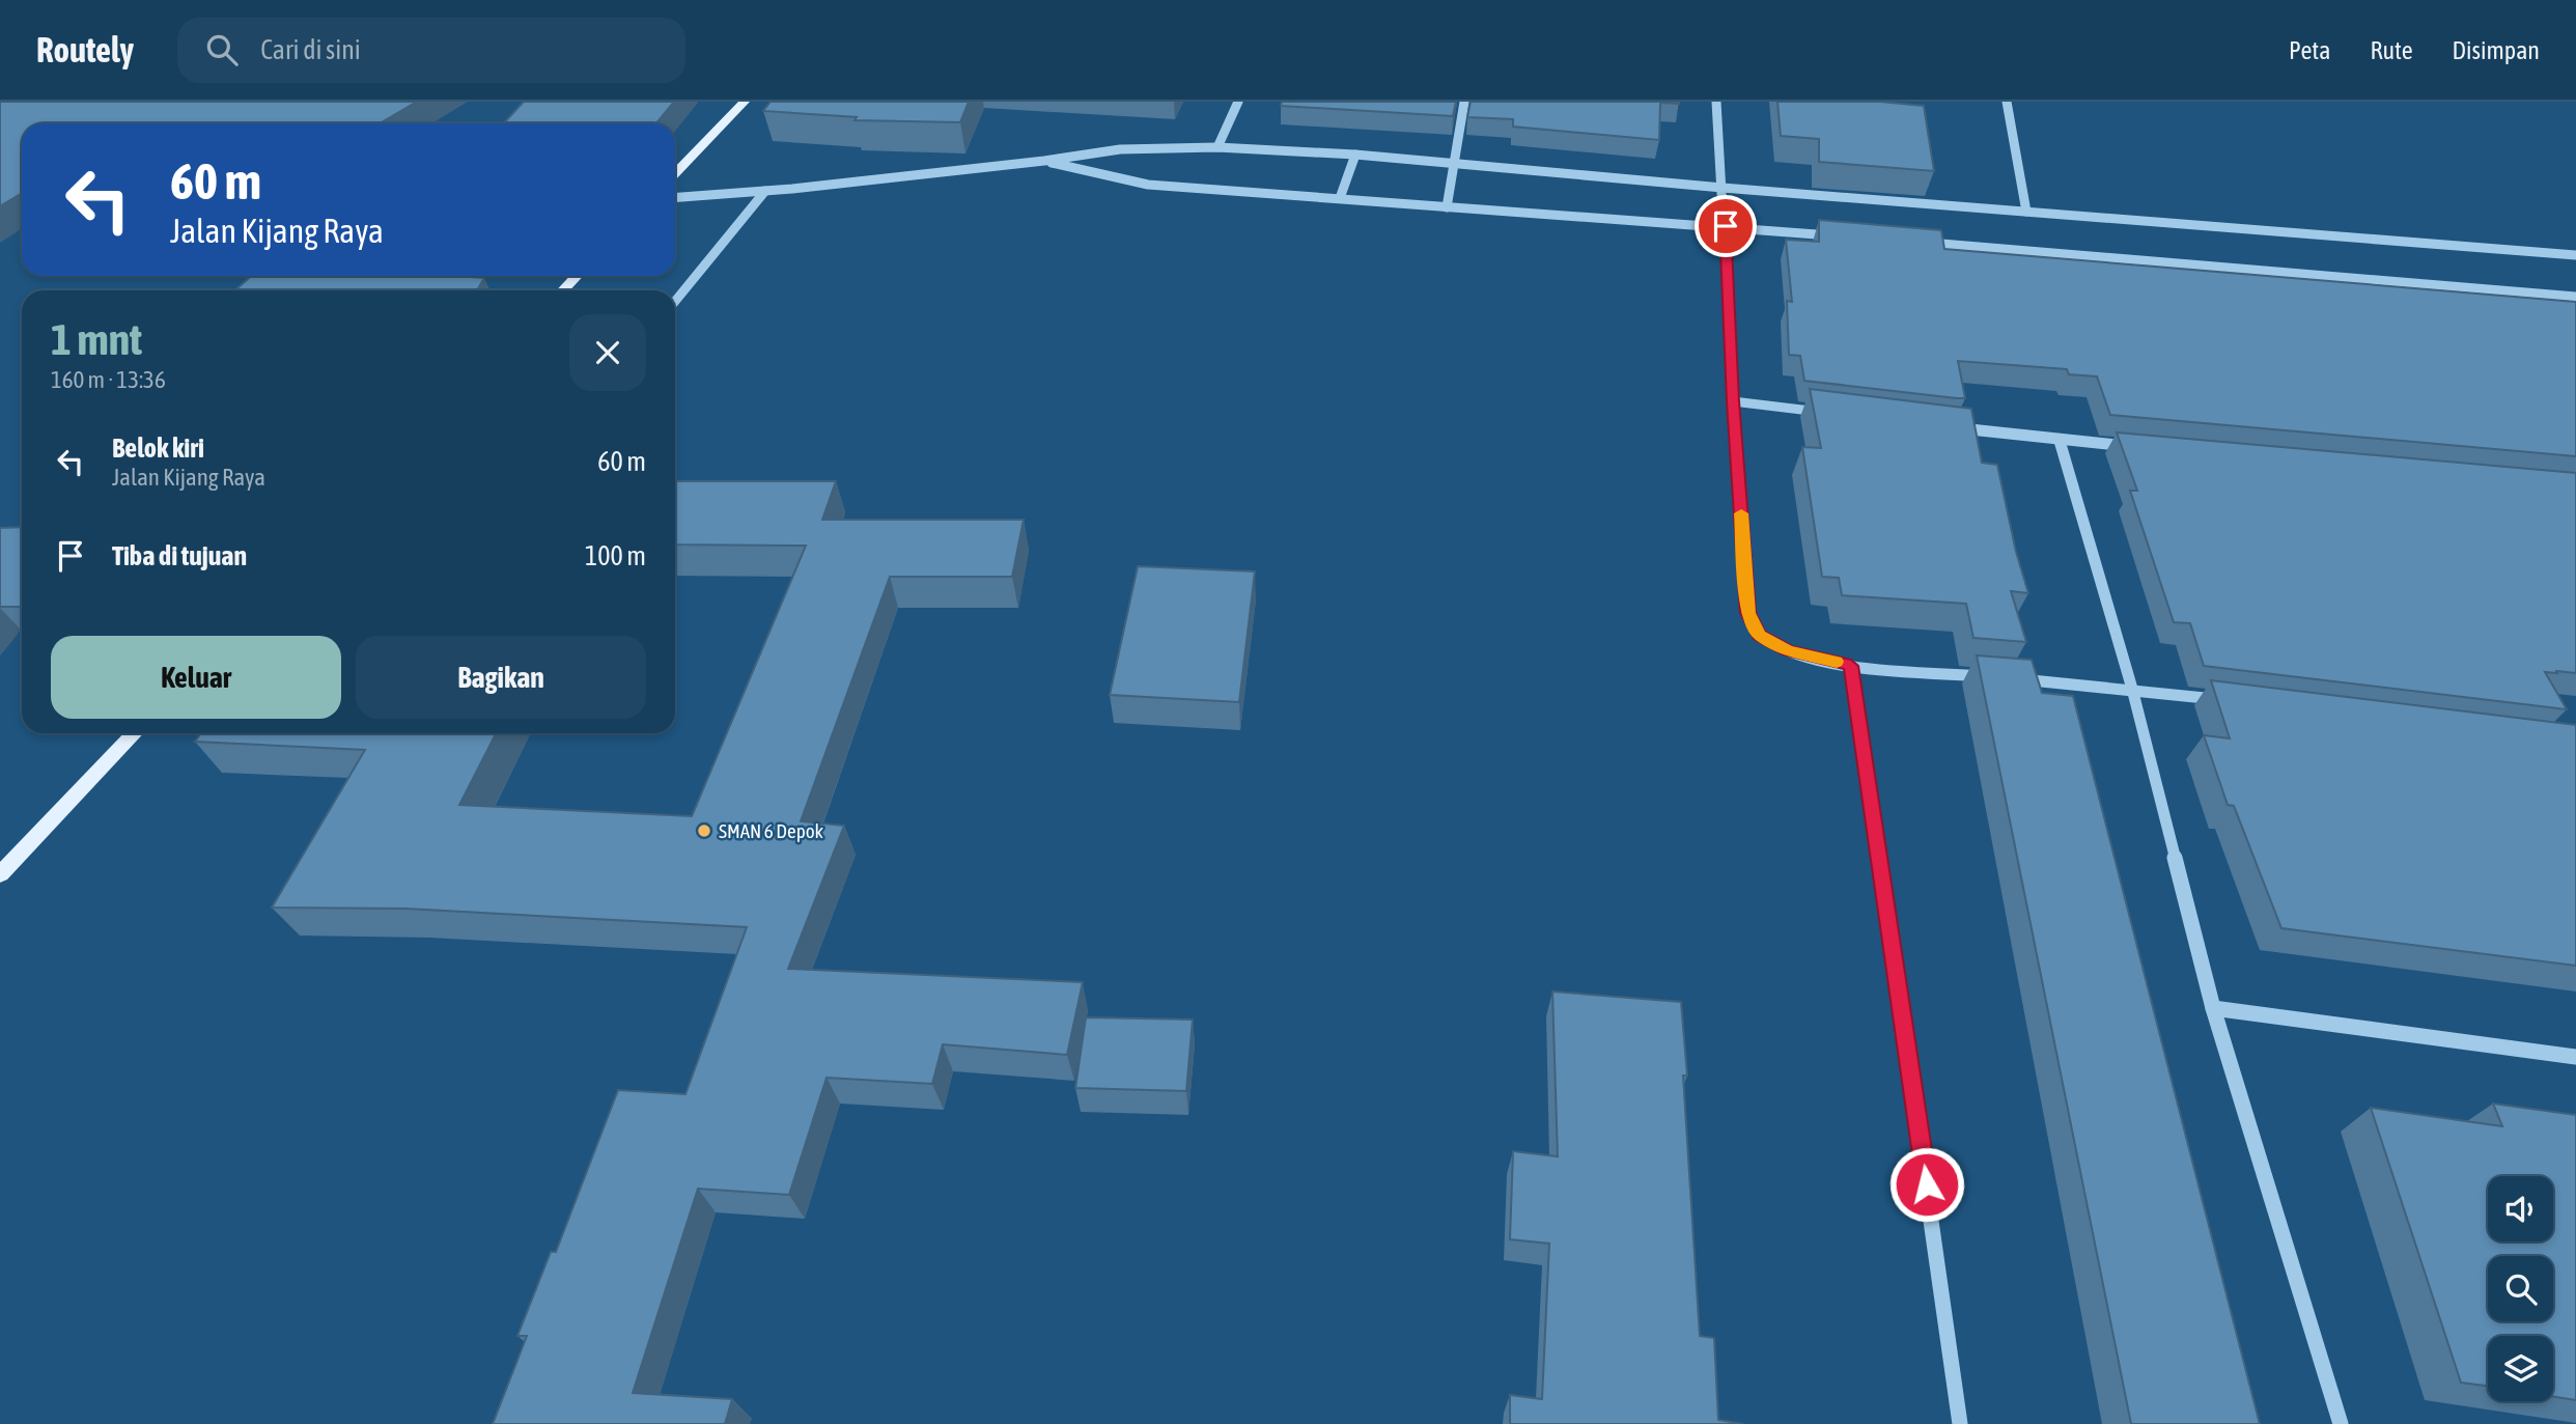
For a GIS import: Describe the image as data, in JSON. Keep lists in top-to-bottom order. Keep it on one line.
{"places":["SMAN 6 Depok"],"page":{"header":"Routely","search":"Cari di sini","nav":["Peta","Rute","Disimpan"],"turn":["60 m","Jalan Kijang Raya"],"heading":["1 mnt","160 m · 13:36"],"list":[{"name":"Belok kiri","note":"Jalan Kijang Raya","value":"60 m"},{"name":"Tiba di tujuan","value":"100 m"}],"buttons":["Keluar","Bagikan"]}}
